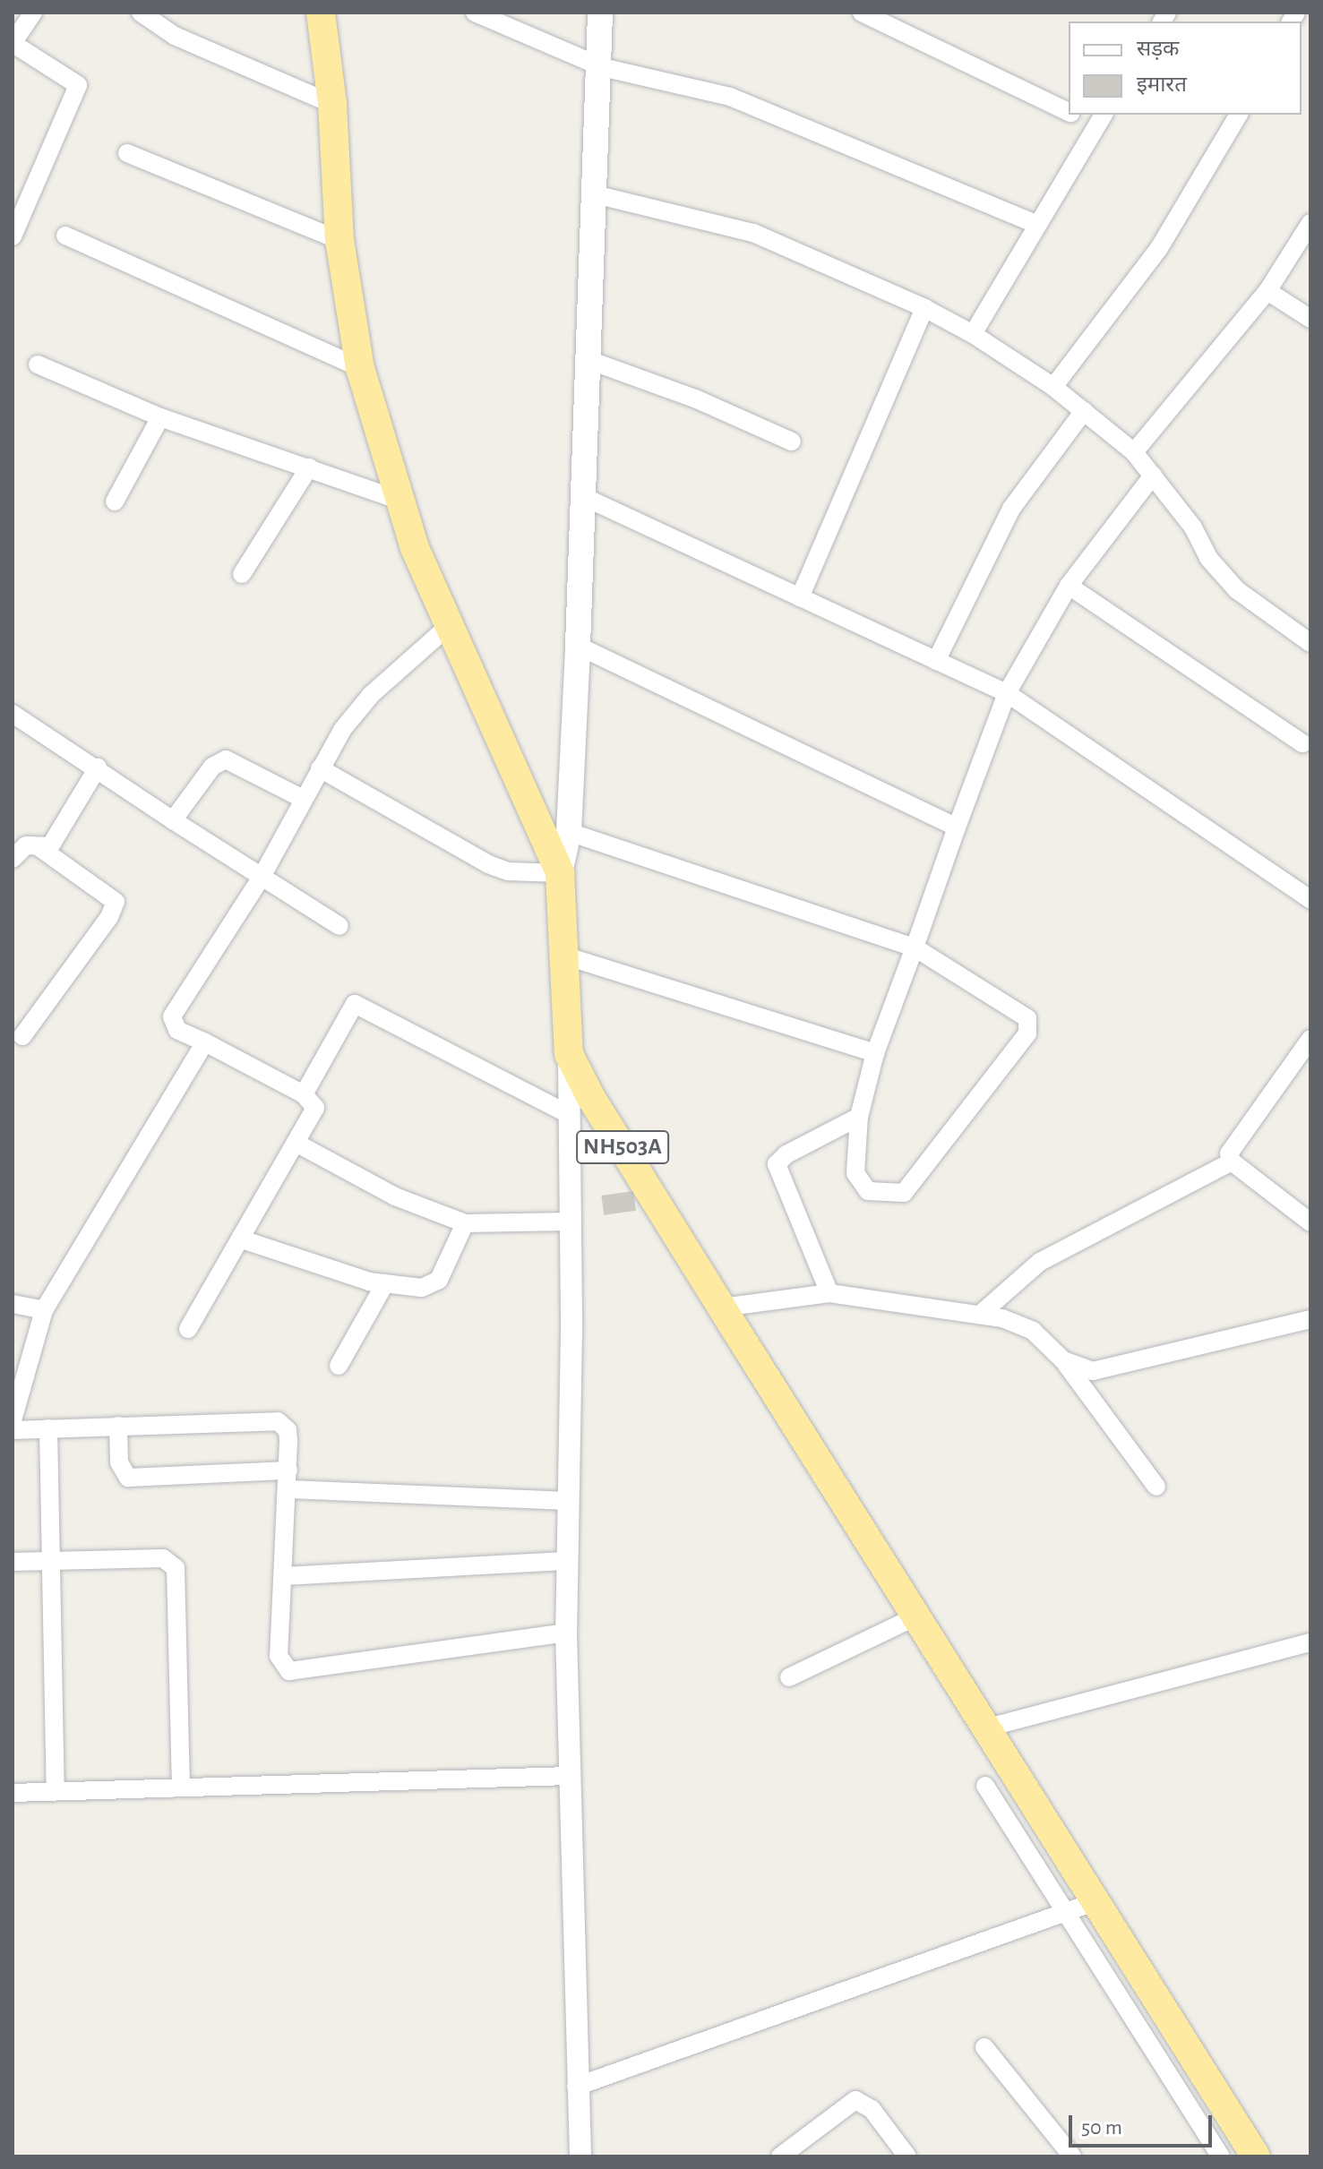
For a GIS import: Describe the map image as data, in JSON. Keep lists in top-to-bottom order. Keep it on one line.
{"streets":{"highway":["NH503A"]},"legend":["सड़क","इमारत"],"scale_bar":"50 m"}
